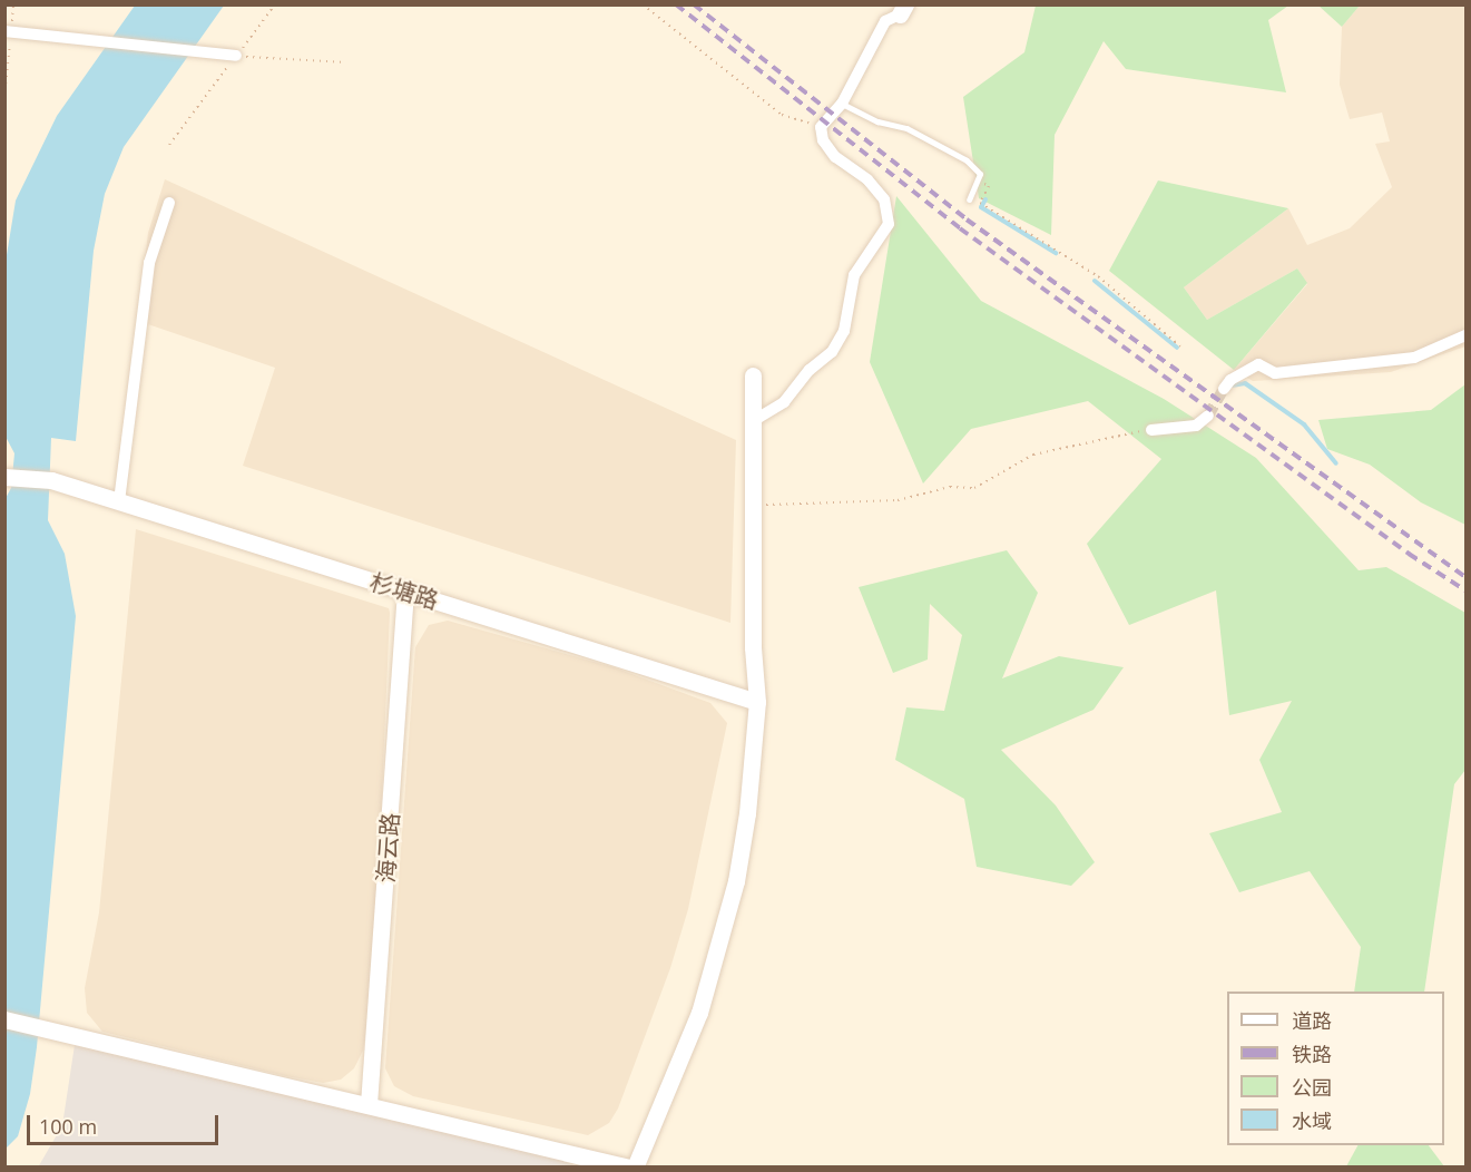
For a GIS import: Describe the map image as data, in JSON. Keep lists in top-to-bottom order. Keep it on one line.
{"streets":{"street":["杉塘路","海云路"]},"crossings":[["杉塘路","海云路"]],"legend":["道路","铁路","公园","水域"],"scale_bar":"100 m"}
